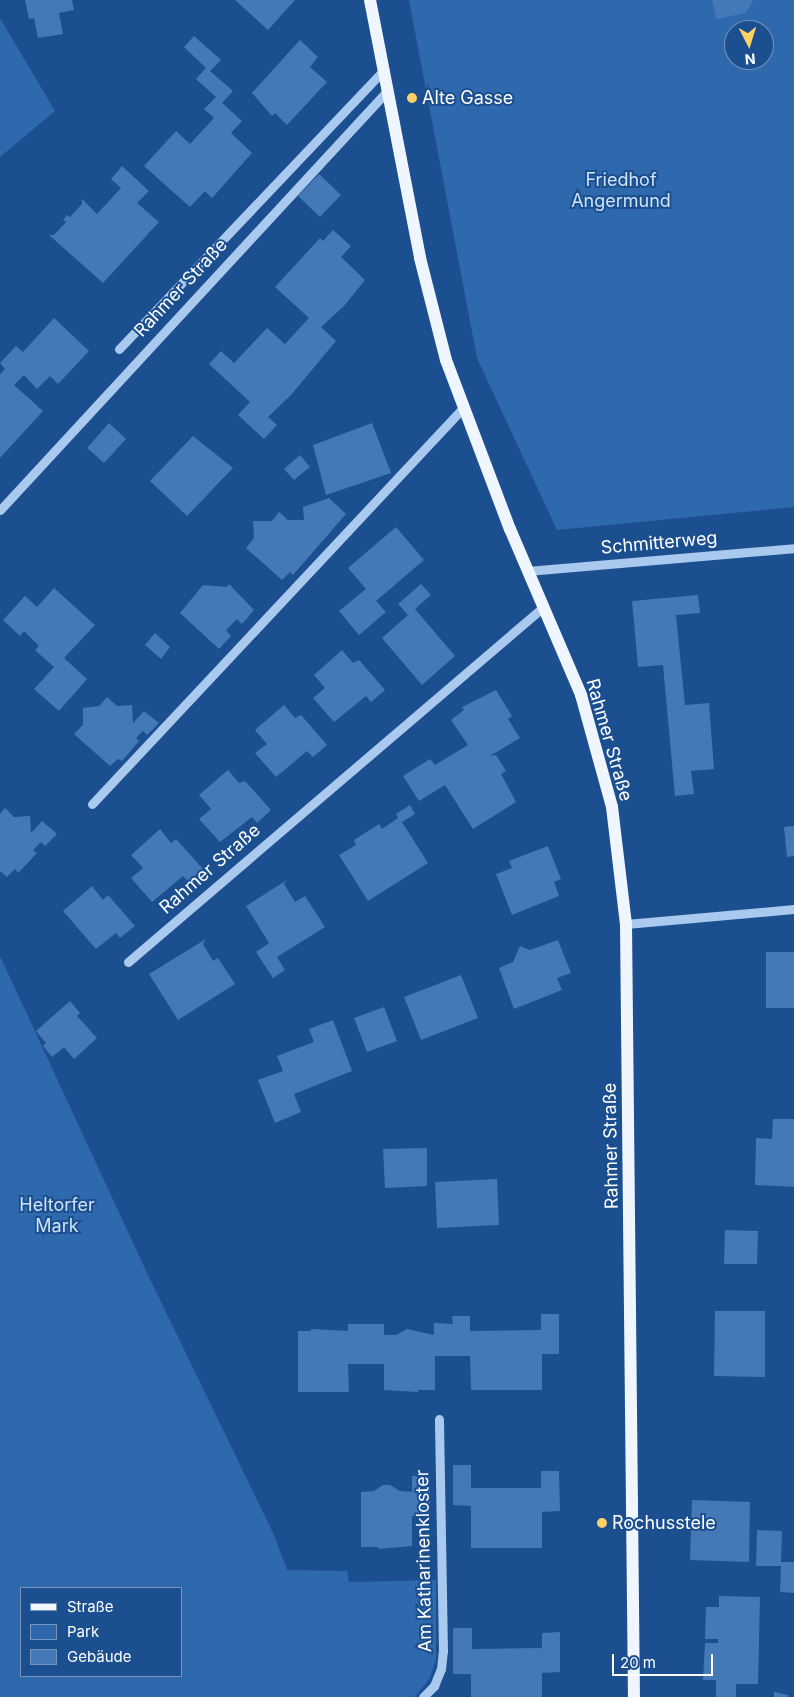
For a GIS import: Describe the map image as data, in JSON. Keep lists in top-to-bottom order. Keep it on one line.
{"streets":{"main road":["Rahmer Straße"],"street":["Schmitterweg","Am Katharinenkloster"]},"crossings":[["Rahmer Straße","Schmitterweg"]],"parks":["Friedhof Angermund","Heltorfer Mark"],"places":["Alte Gasse","Rochusstele"],"legend":["Straße","Park","Gebäude"],"scale_bar":"20 m","north":"bottom"}
